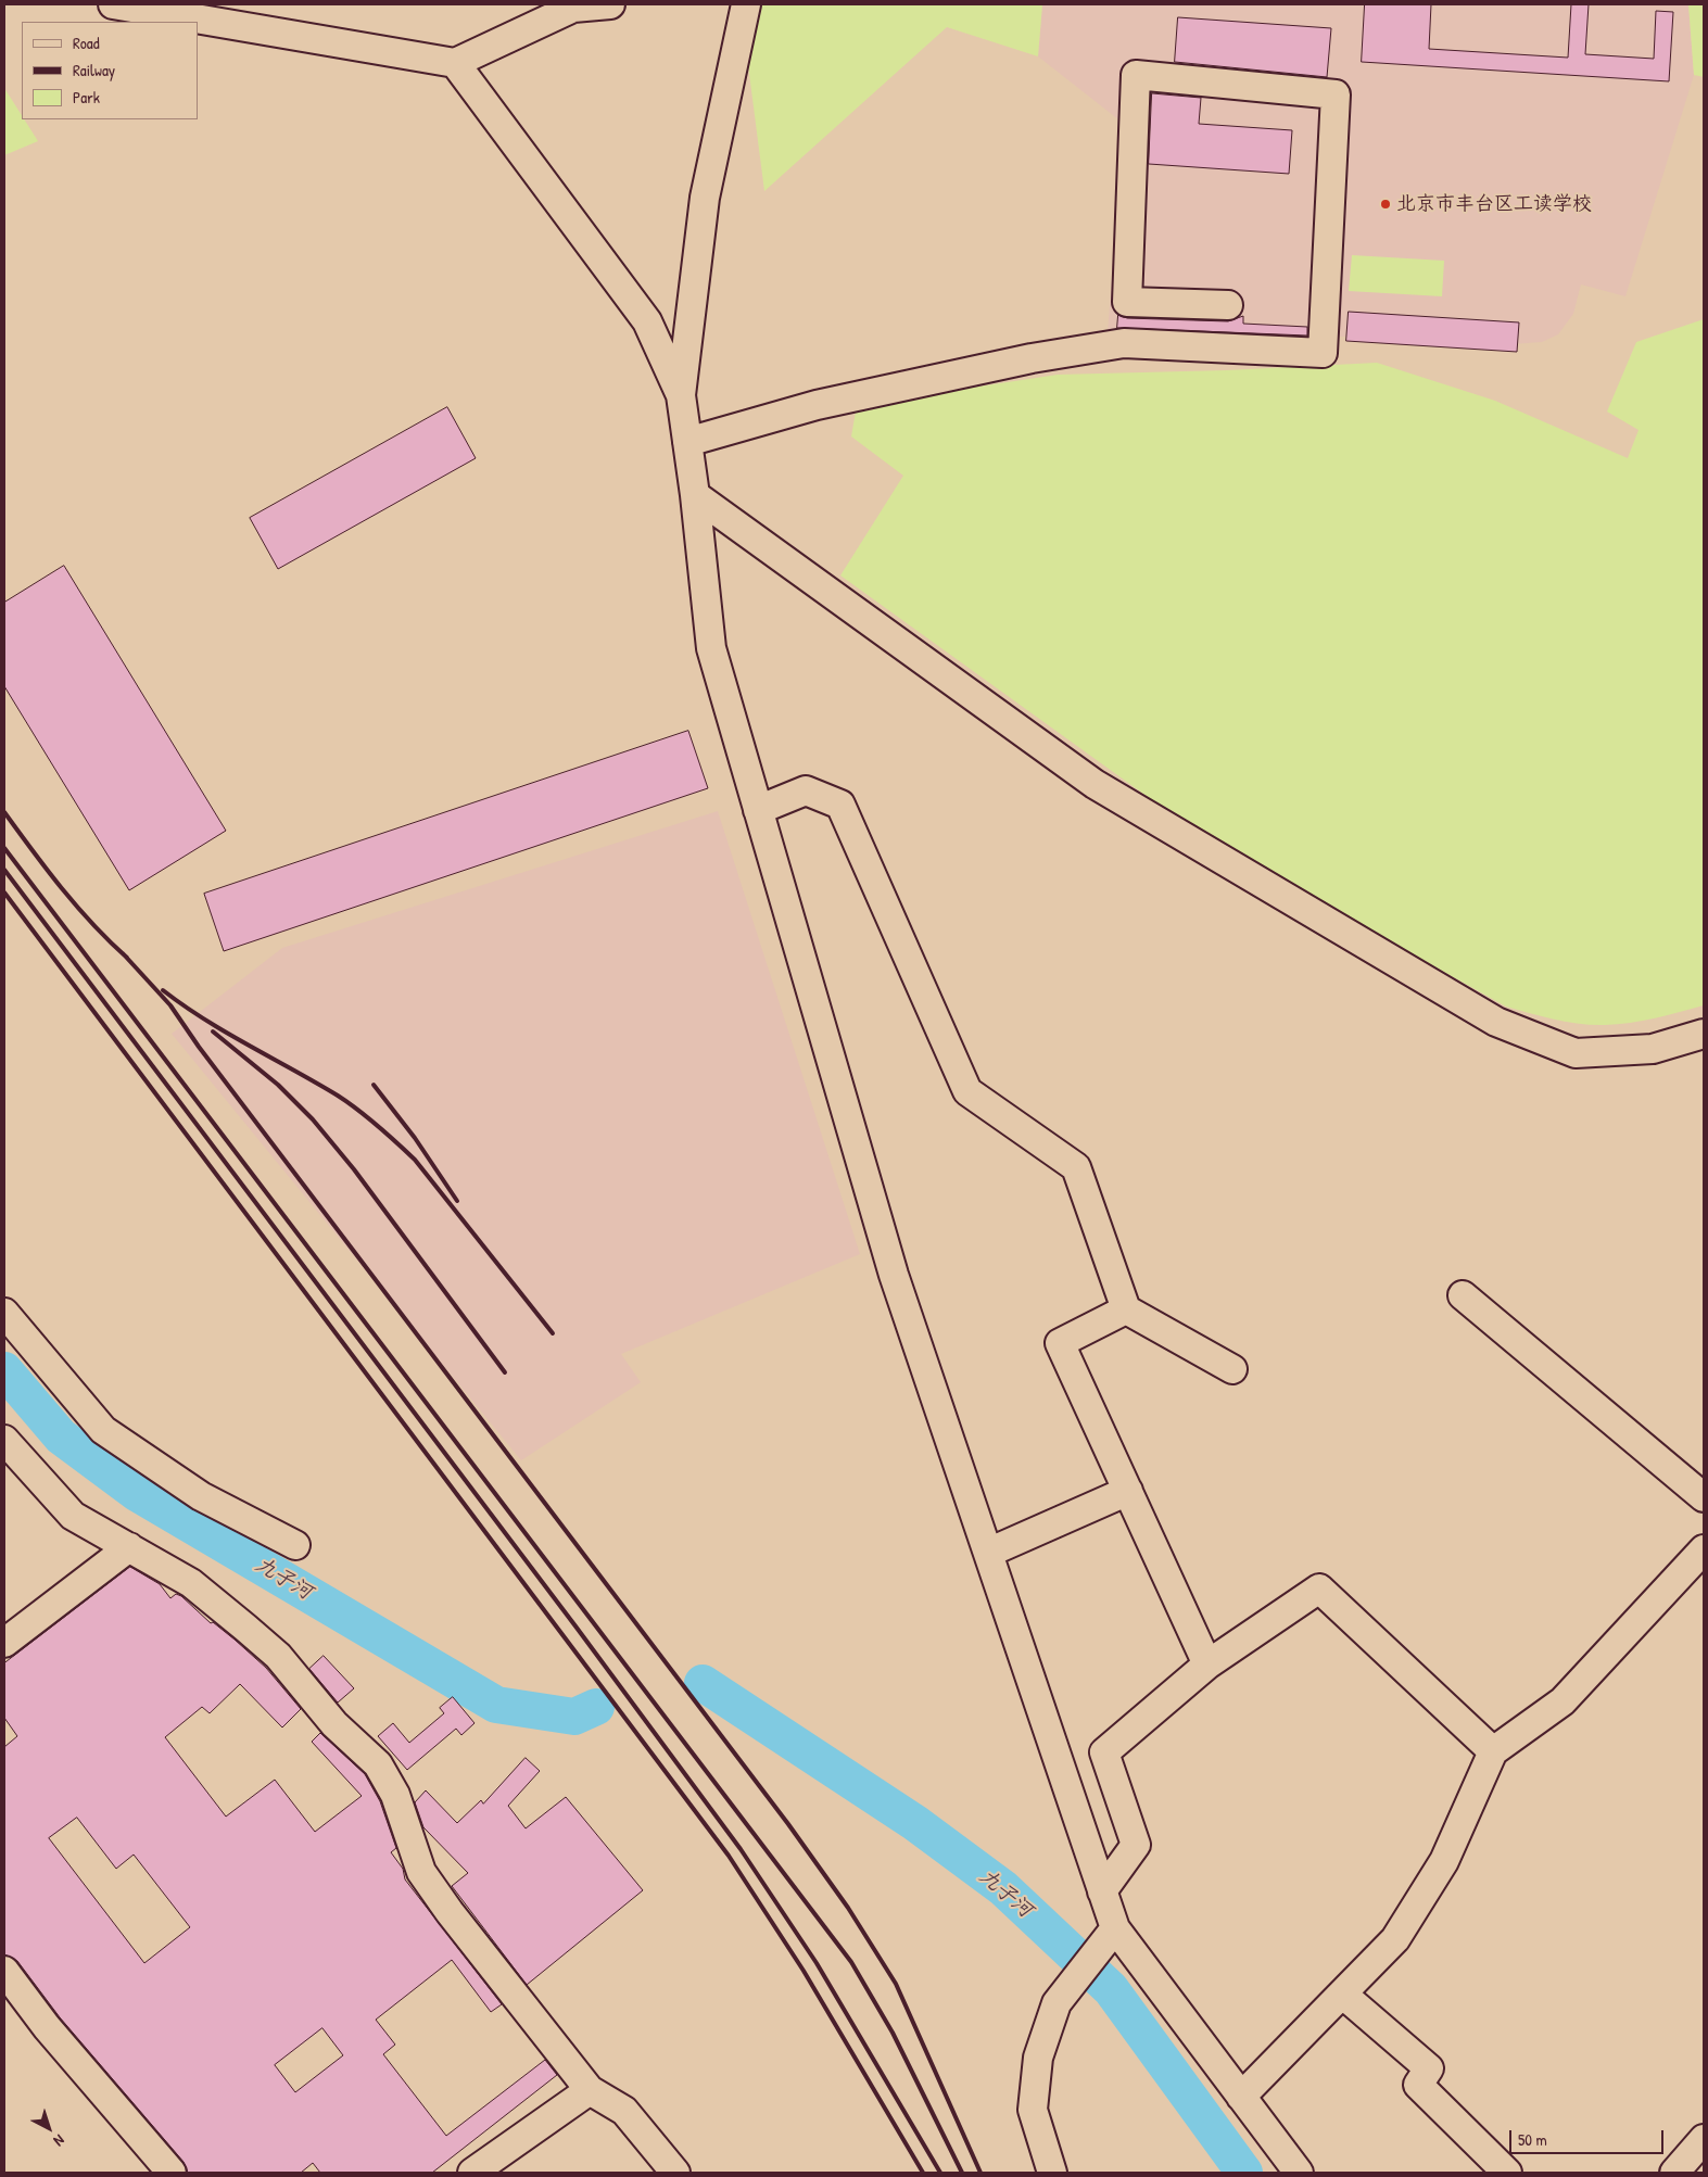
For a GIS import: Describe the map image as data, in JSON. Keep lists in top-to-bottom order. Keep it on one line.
{"water":["九子河"],"places":["北京市丰台区工读学校"],"legend":["Road","Railway","Park"],"scale_bar":"50 m","north":"bottom right"}
